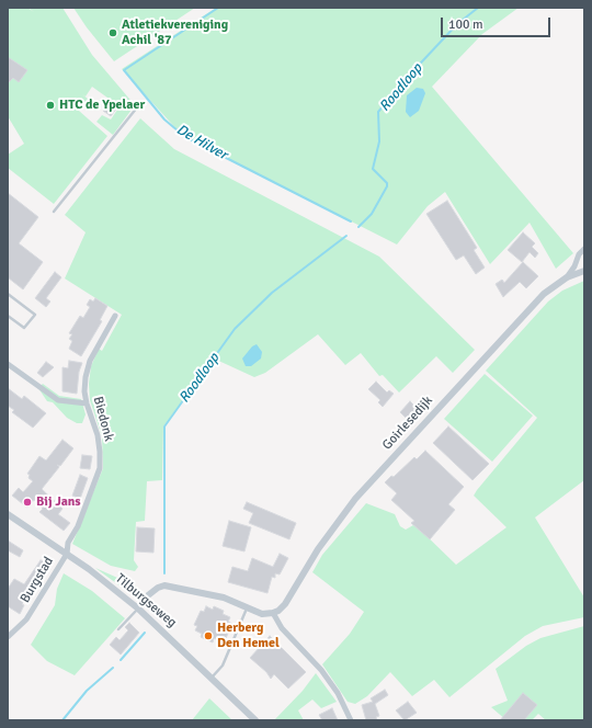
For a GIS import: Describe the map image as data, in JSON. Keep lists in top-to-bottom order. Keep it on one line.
{"streets":{"street":["Biedonk","Goirlesedijk","Burgstad","Tilburgseweg"]},"crossings":[["Biedonk","Burgstad"],["Biedonk","Tilburgseweg"],["Burgstad","Tilburgseweg"]],"water":["Roodloop","De Hilver"],"places":["Atletiekvereniging Achil '87","HTC de Ypelaer","Bij Jans","Herberg Den Hemel"],"scale_bar":"100 m"}
